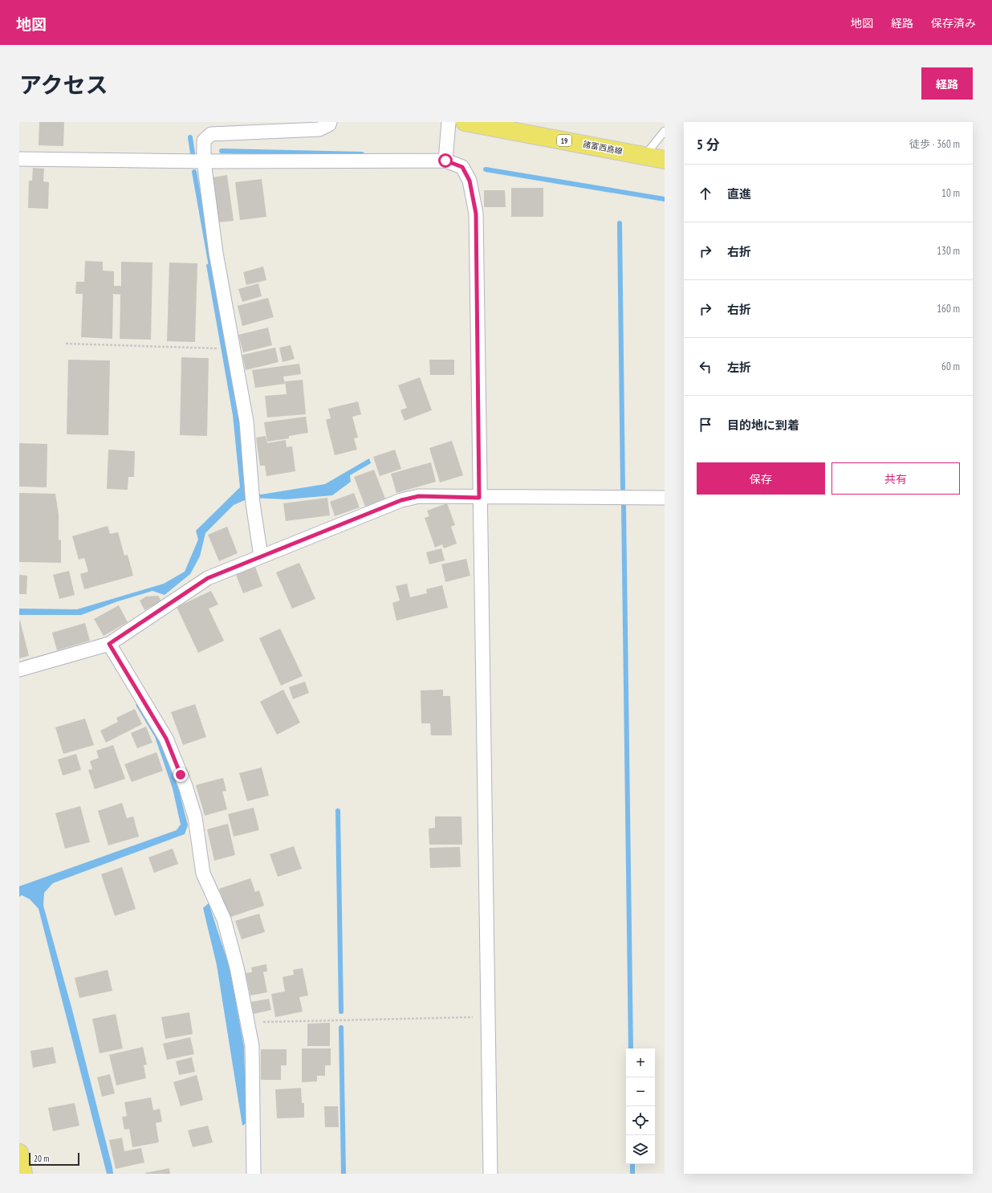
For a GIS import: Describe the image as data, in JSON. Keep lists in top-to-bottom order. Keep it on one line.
{"streets":{"main road":["19","諸富西島線"]},"scale_bar":"20 m","page":{"header":"地図","nav":["地図","経路","保存済み"],"title":"アクセス","buttons":["経路",["保存","共有"]],"heading":["5 分","徒歩 · 360 m"],"list":[["直進","10 m"],["右折","130 m"],["右折","160 m"],["左折","60 m"],"目的地に到着"],"map_buttons":["+","−"],"scale":"20 m"}}
